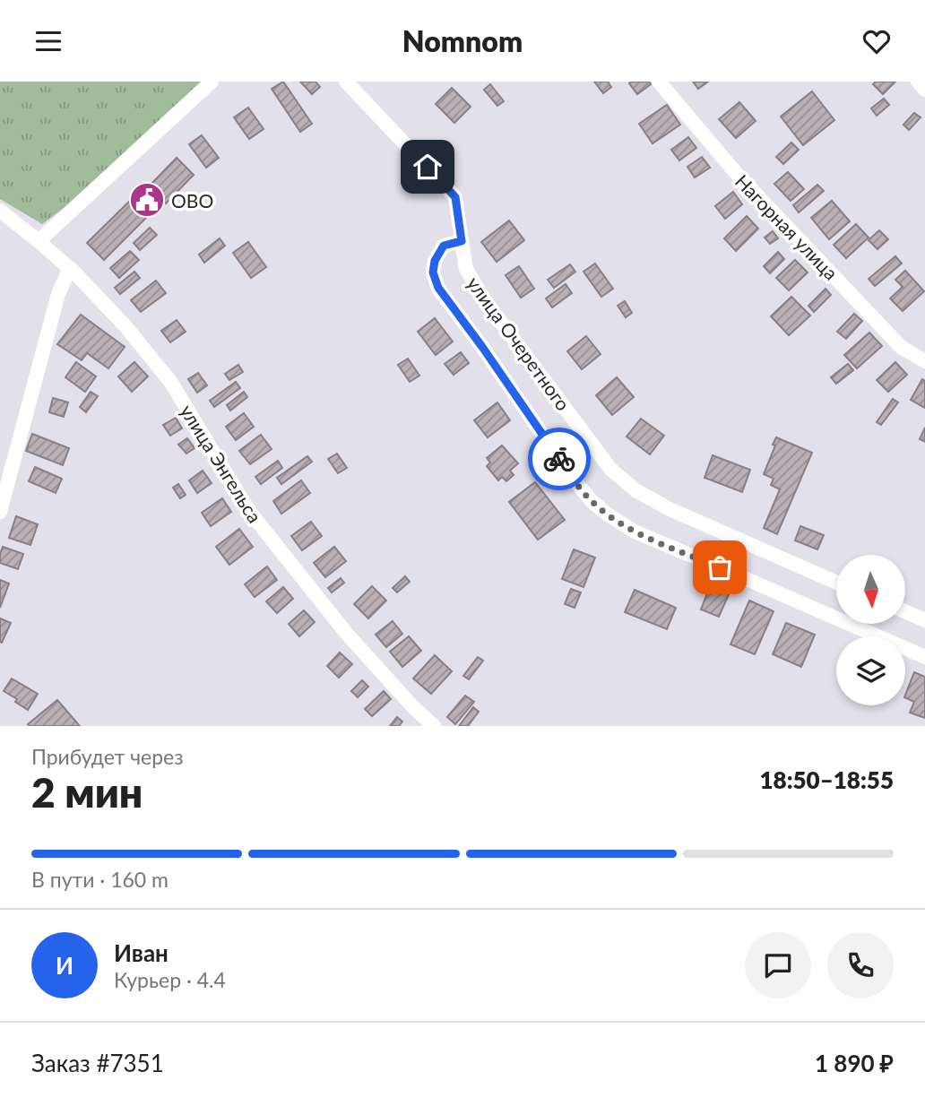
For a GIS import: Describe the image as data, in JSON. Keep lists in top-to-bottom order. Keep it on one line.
{"streets":{"street":["Нагорная улица","улица Очеретного","улица Энгельса"]},"places":{"public building":["ОВО"]},"north":"bottom","page":{"header":"Nomnom","heading":["2 мин","Прибудет через","18:50–18:55"],"panel":["Иван","Курьер · 4.4","Заказ #7351","1 890 ₽"],"bar":"В пути · 160 m","round":"И"}}
